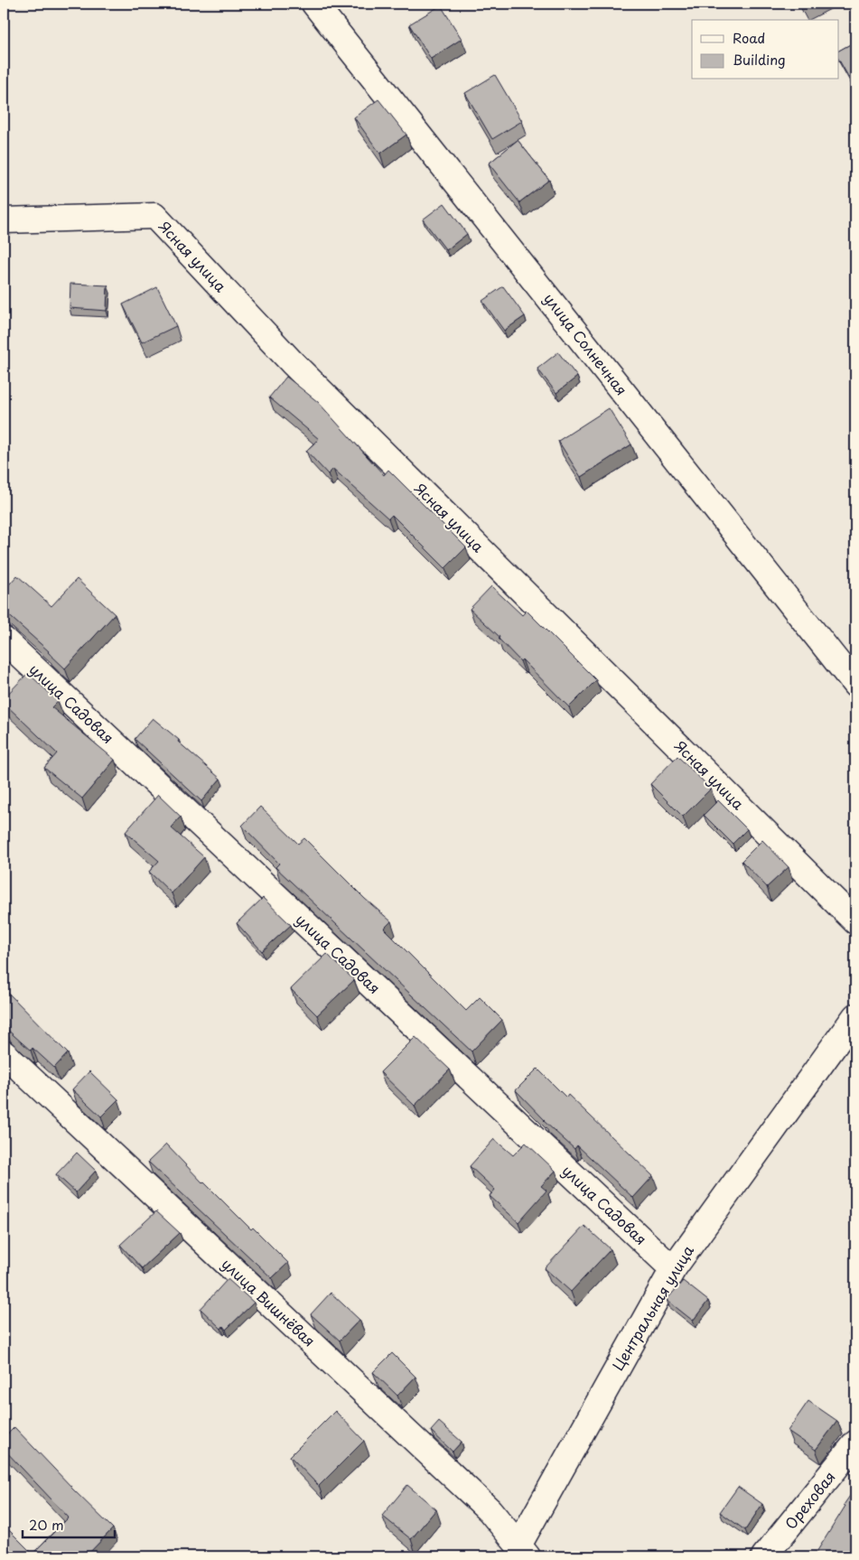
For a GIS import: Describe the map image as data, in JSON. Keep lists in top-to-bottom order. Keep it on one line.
{"streets":{"street":["Ясная улица","улица Солнечная","улица Садовая","улица Вишнёвая","Центральная улица","Ореховая"]},"crossings":[["улица Садовая","Центральная улица"],["улица Вишнёвая","Центральная улица"]],"legend":["Road","Building"],"scale_bar":"20 m"}
